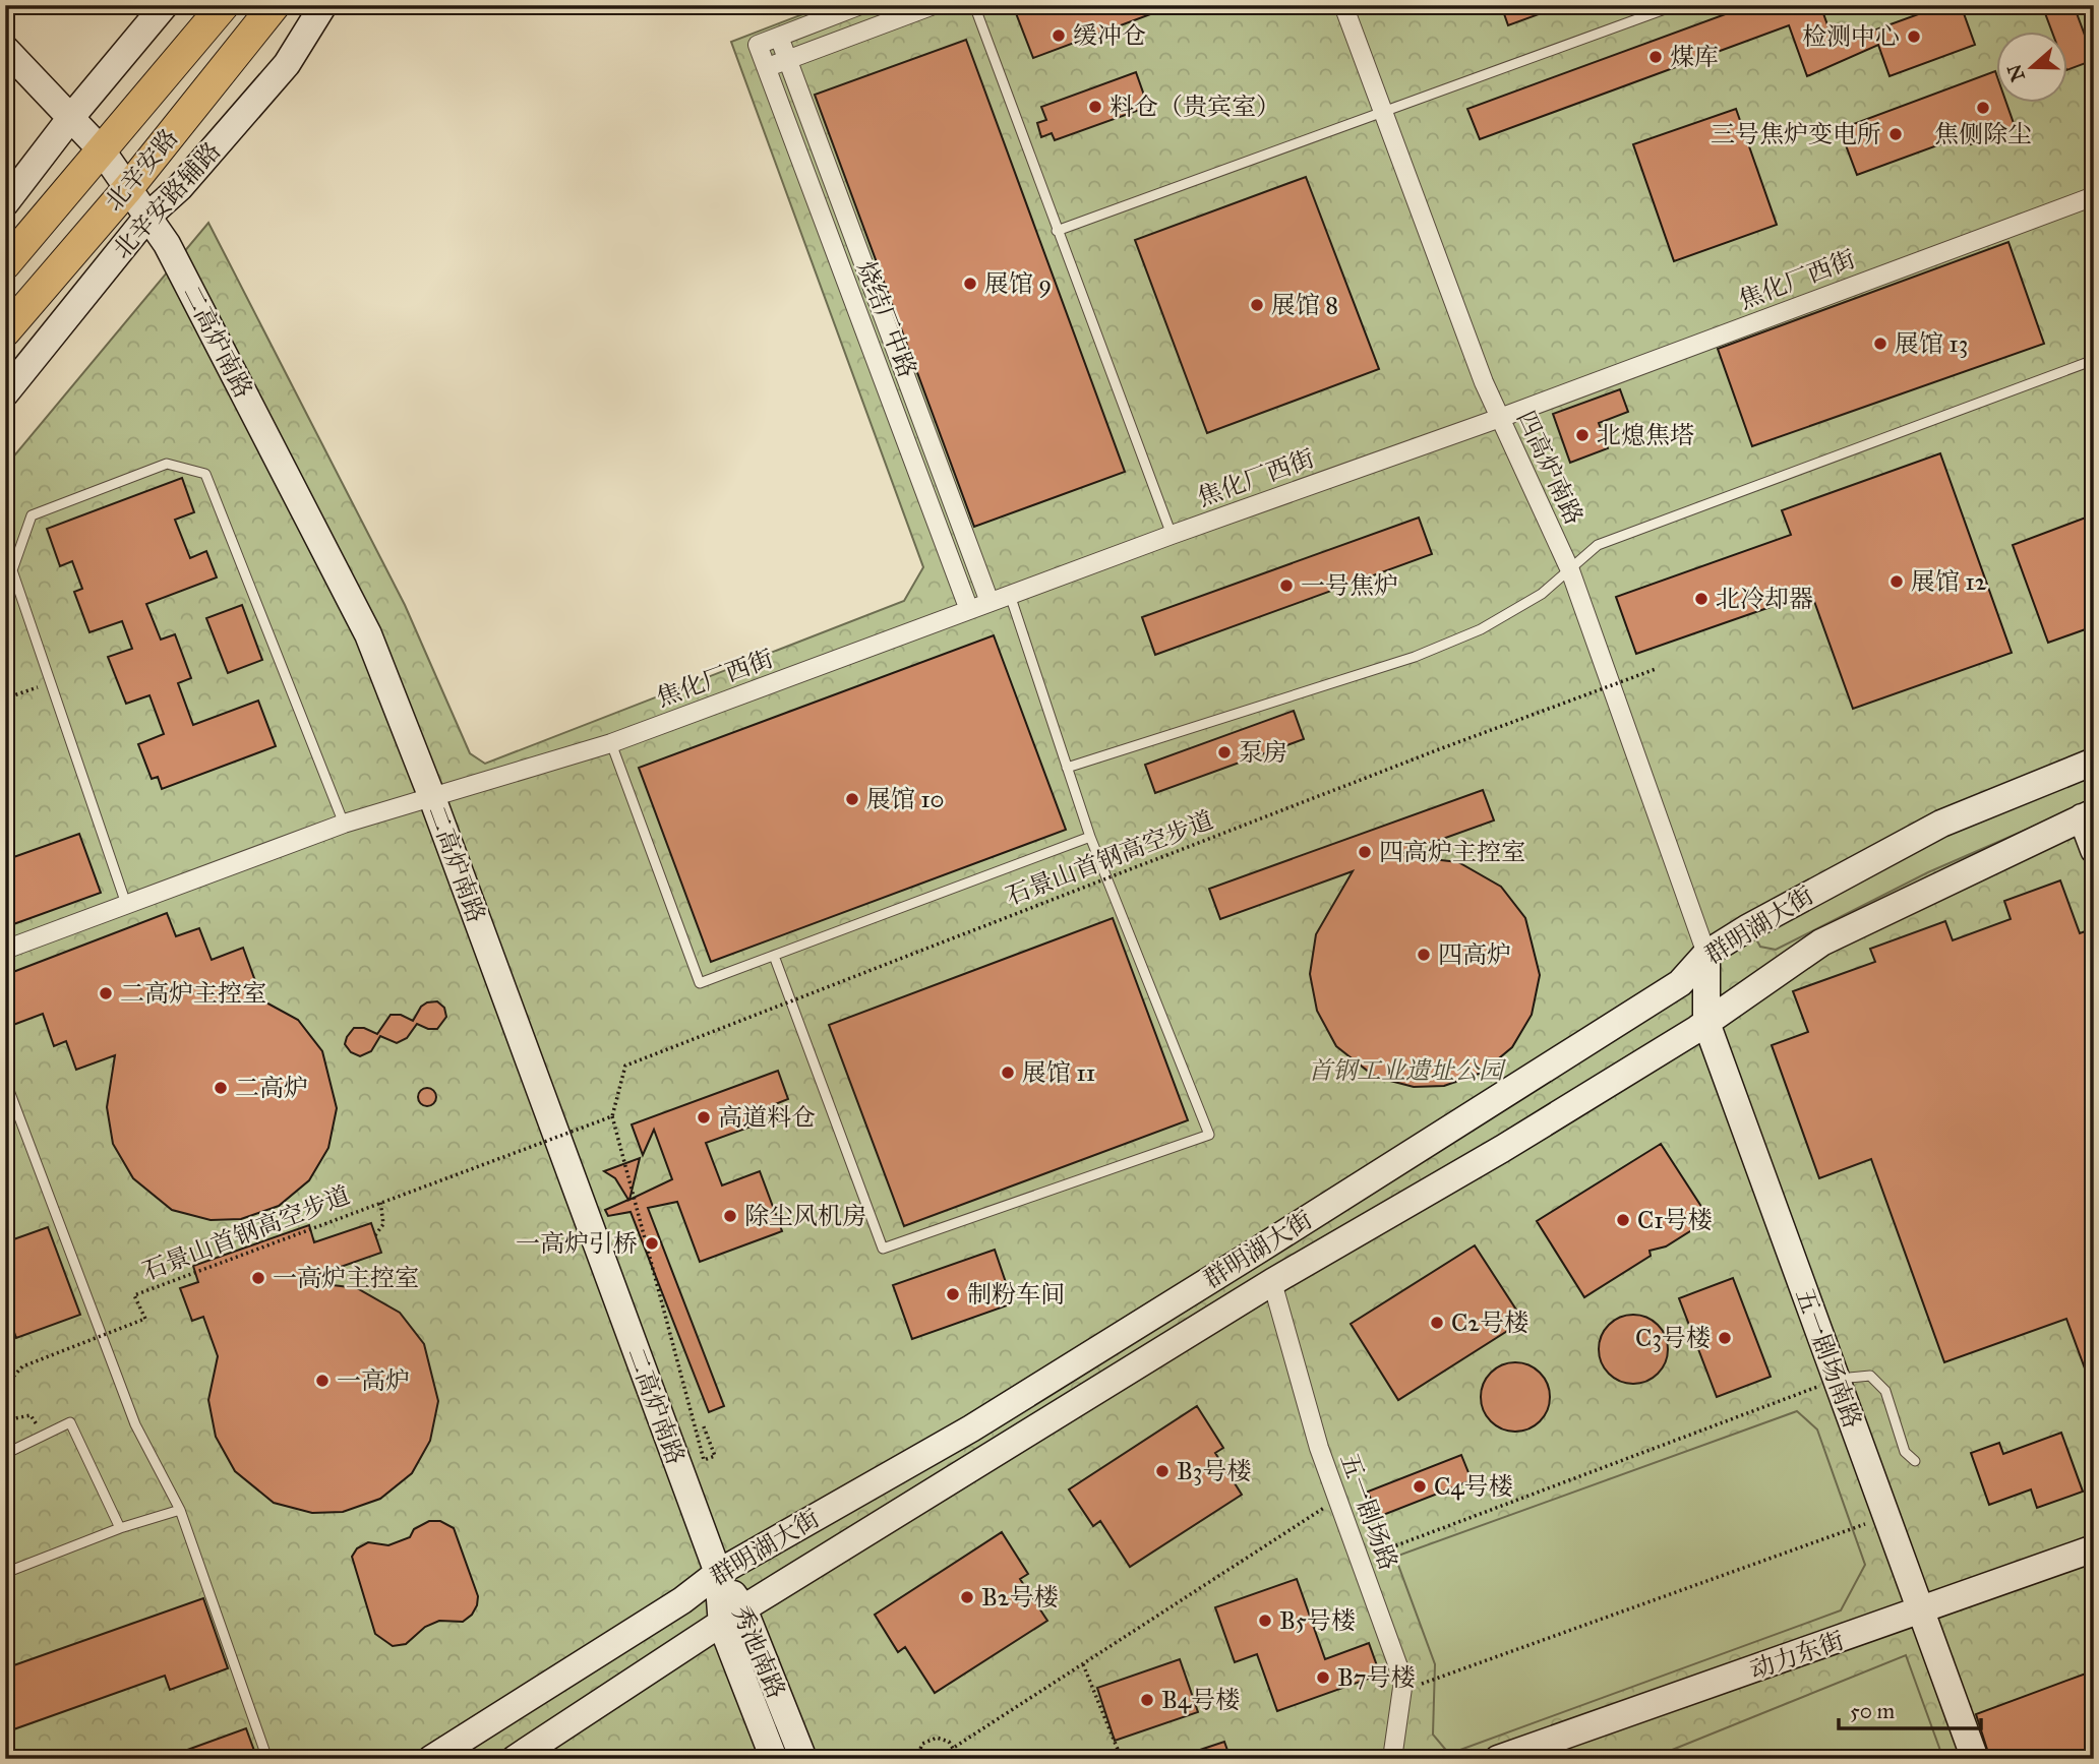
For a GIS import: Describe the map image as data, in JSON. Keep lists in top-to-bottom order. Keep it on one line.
{"streets":{"main road":["北辛安路"],"street":["北辛安路辅路","焦化厂西街","烧结厂中路","二高炉南路","四高炉南路","群明湖大街","五一剧场南路","五一剧场路","秀池南路","动力东街"],"path":["石景山首钢高空步道"]},"crossings":[["北辛安路","二高炉南路"],["北辛安路辅路","二高炉南路"],["焦化厂西街","烧结厂中路"],["焦化厂西街","二高炉南路"],["焦化厂西街","四高炉南路"],["二高炉南路","群明湖大街"],["二高炉南路","秀池南路"],["四高炉南路","群明湖大街"],["四高炉南路","五一剧场南路"],["群明湖大街","五一剧场南路"],["群明湖大街","五一剧场路"],["群明湖大街","秀池南路"],["五一剧场南路","动力东街"]],"parks":["首钢工业遗址公园"],"places":["缓冲仓","检测中心","煤库","料仓（贵宾室）","焦侧除尘","三号焦炉变电所","展馆 9","展馆 8","展馆 13","北熄焦塔","展馆 12","一号焦炉","北冷却器","泵房","展馆 10","四高炉主控室","四高炉","二高炉主控室","展馆 11","二高炉","高道料仓","除尘风机房","C1号楼","一高炉引桥","一高炉主控室","制粉车间","C2号楼","C3号楼","一高炉","B3号楼","C4号楼","B2号楼","B5号楼","B7号楼","B4号楼"],"scale_bar":"50 m","north":"left"}
